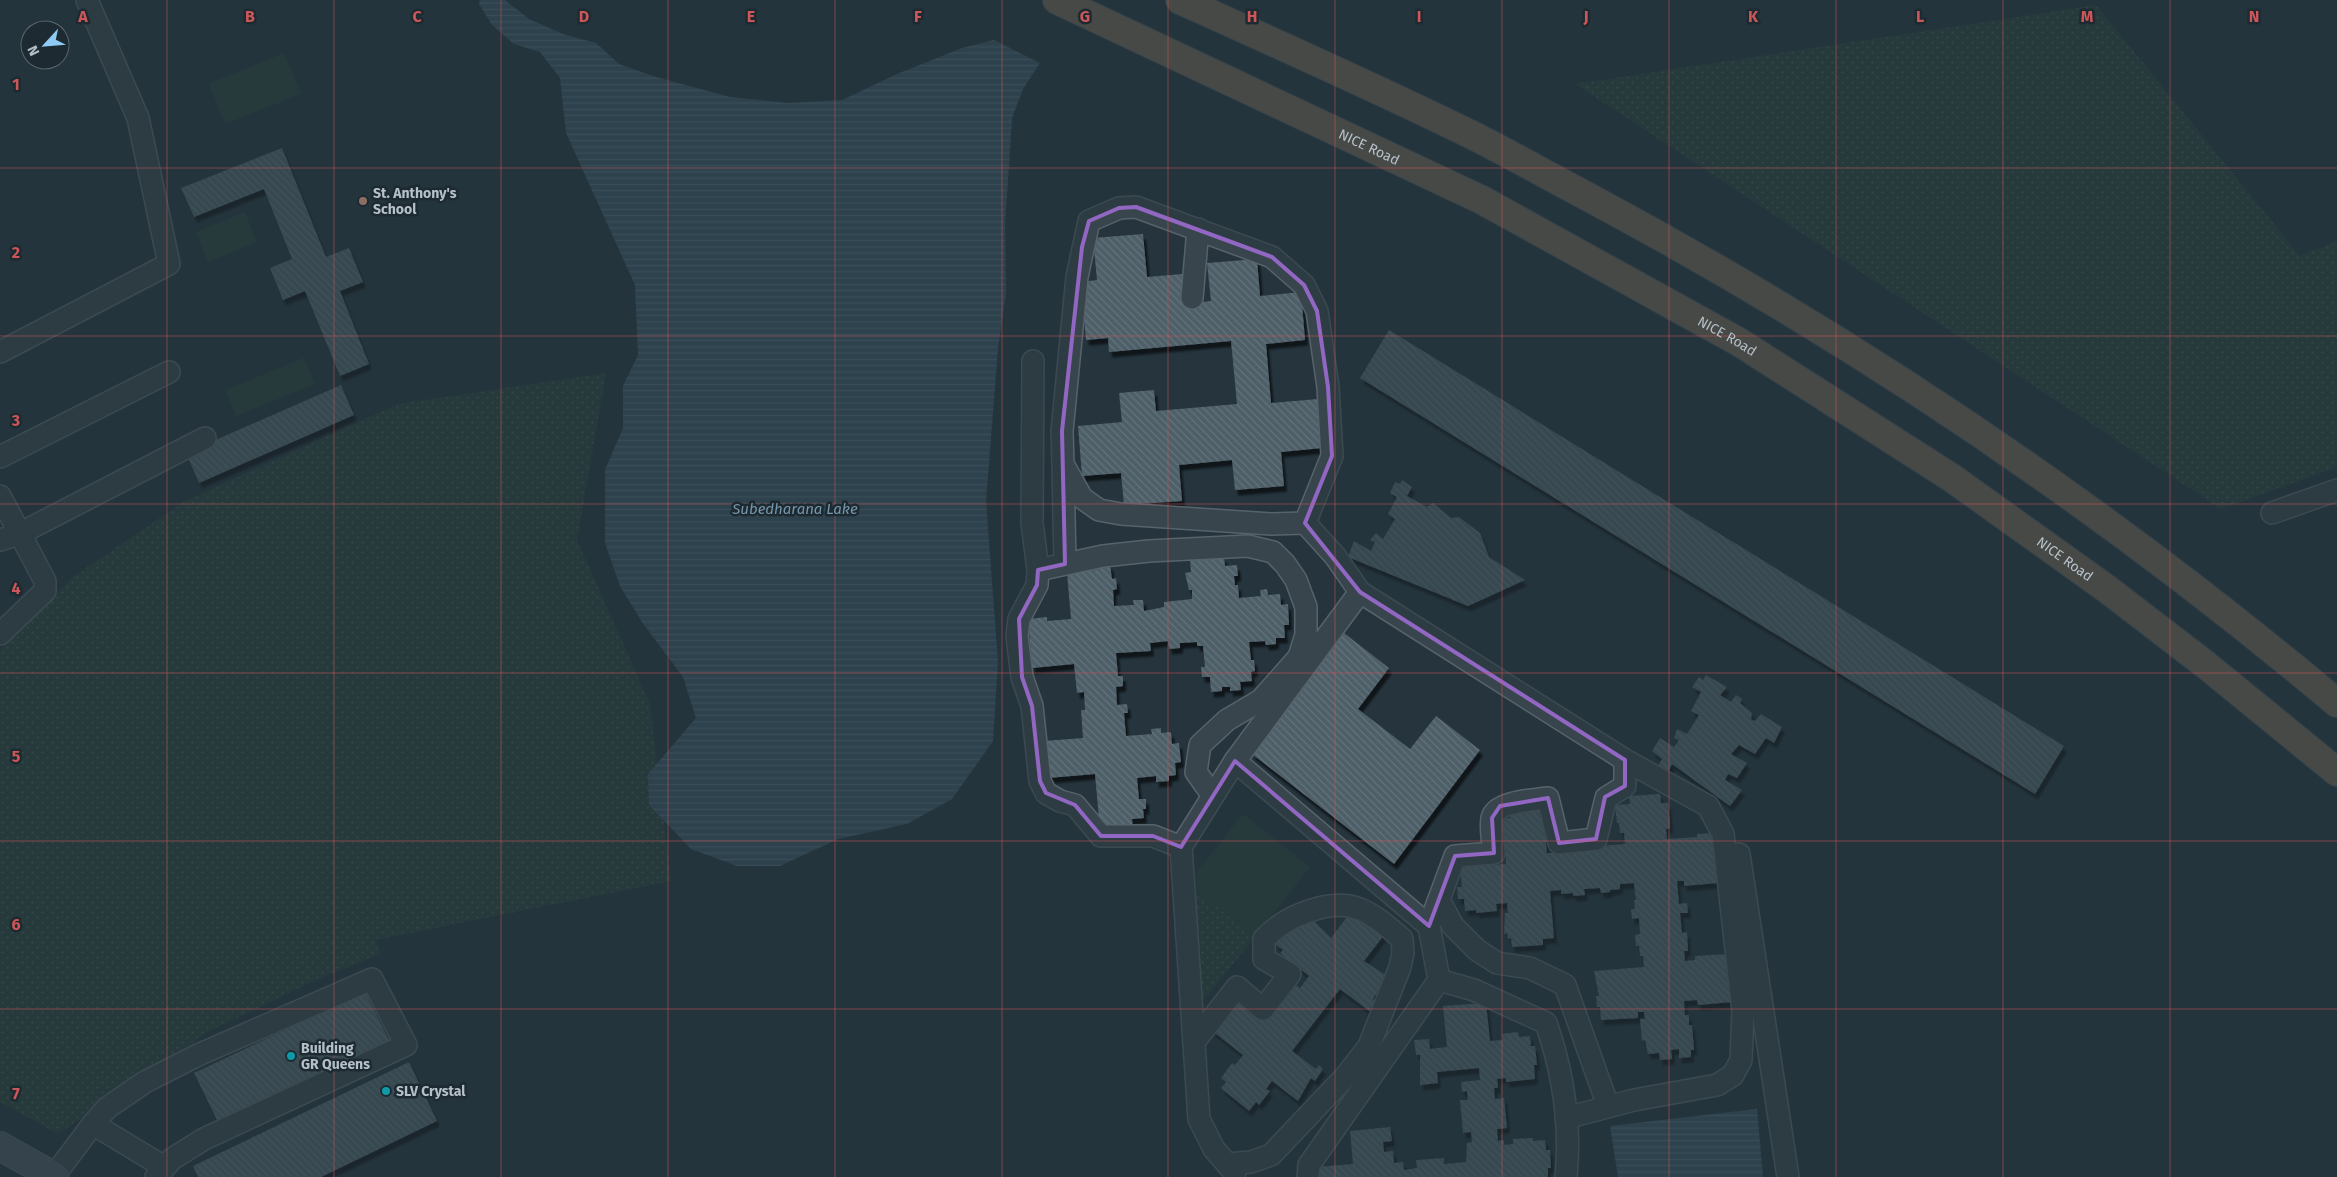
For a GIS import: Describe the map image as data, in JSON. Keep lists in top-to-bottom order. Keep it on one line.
{"streets":{"highway":["NICE Road"]},"water":["Subedharana Lake"],"places":["St. Anthony's School","Building GR Queens","SLV Crystal"],"north":"bottom left","grid":{"columns":["A","B","C","D","E","F","G","H","I","J","K","L","M","N"],"rows":["1","2","3","4","5","6","7"]}}
